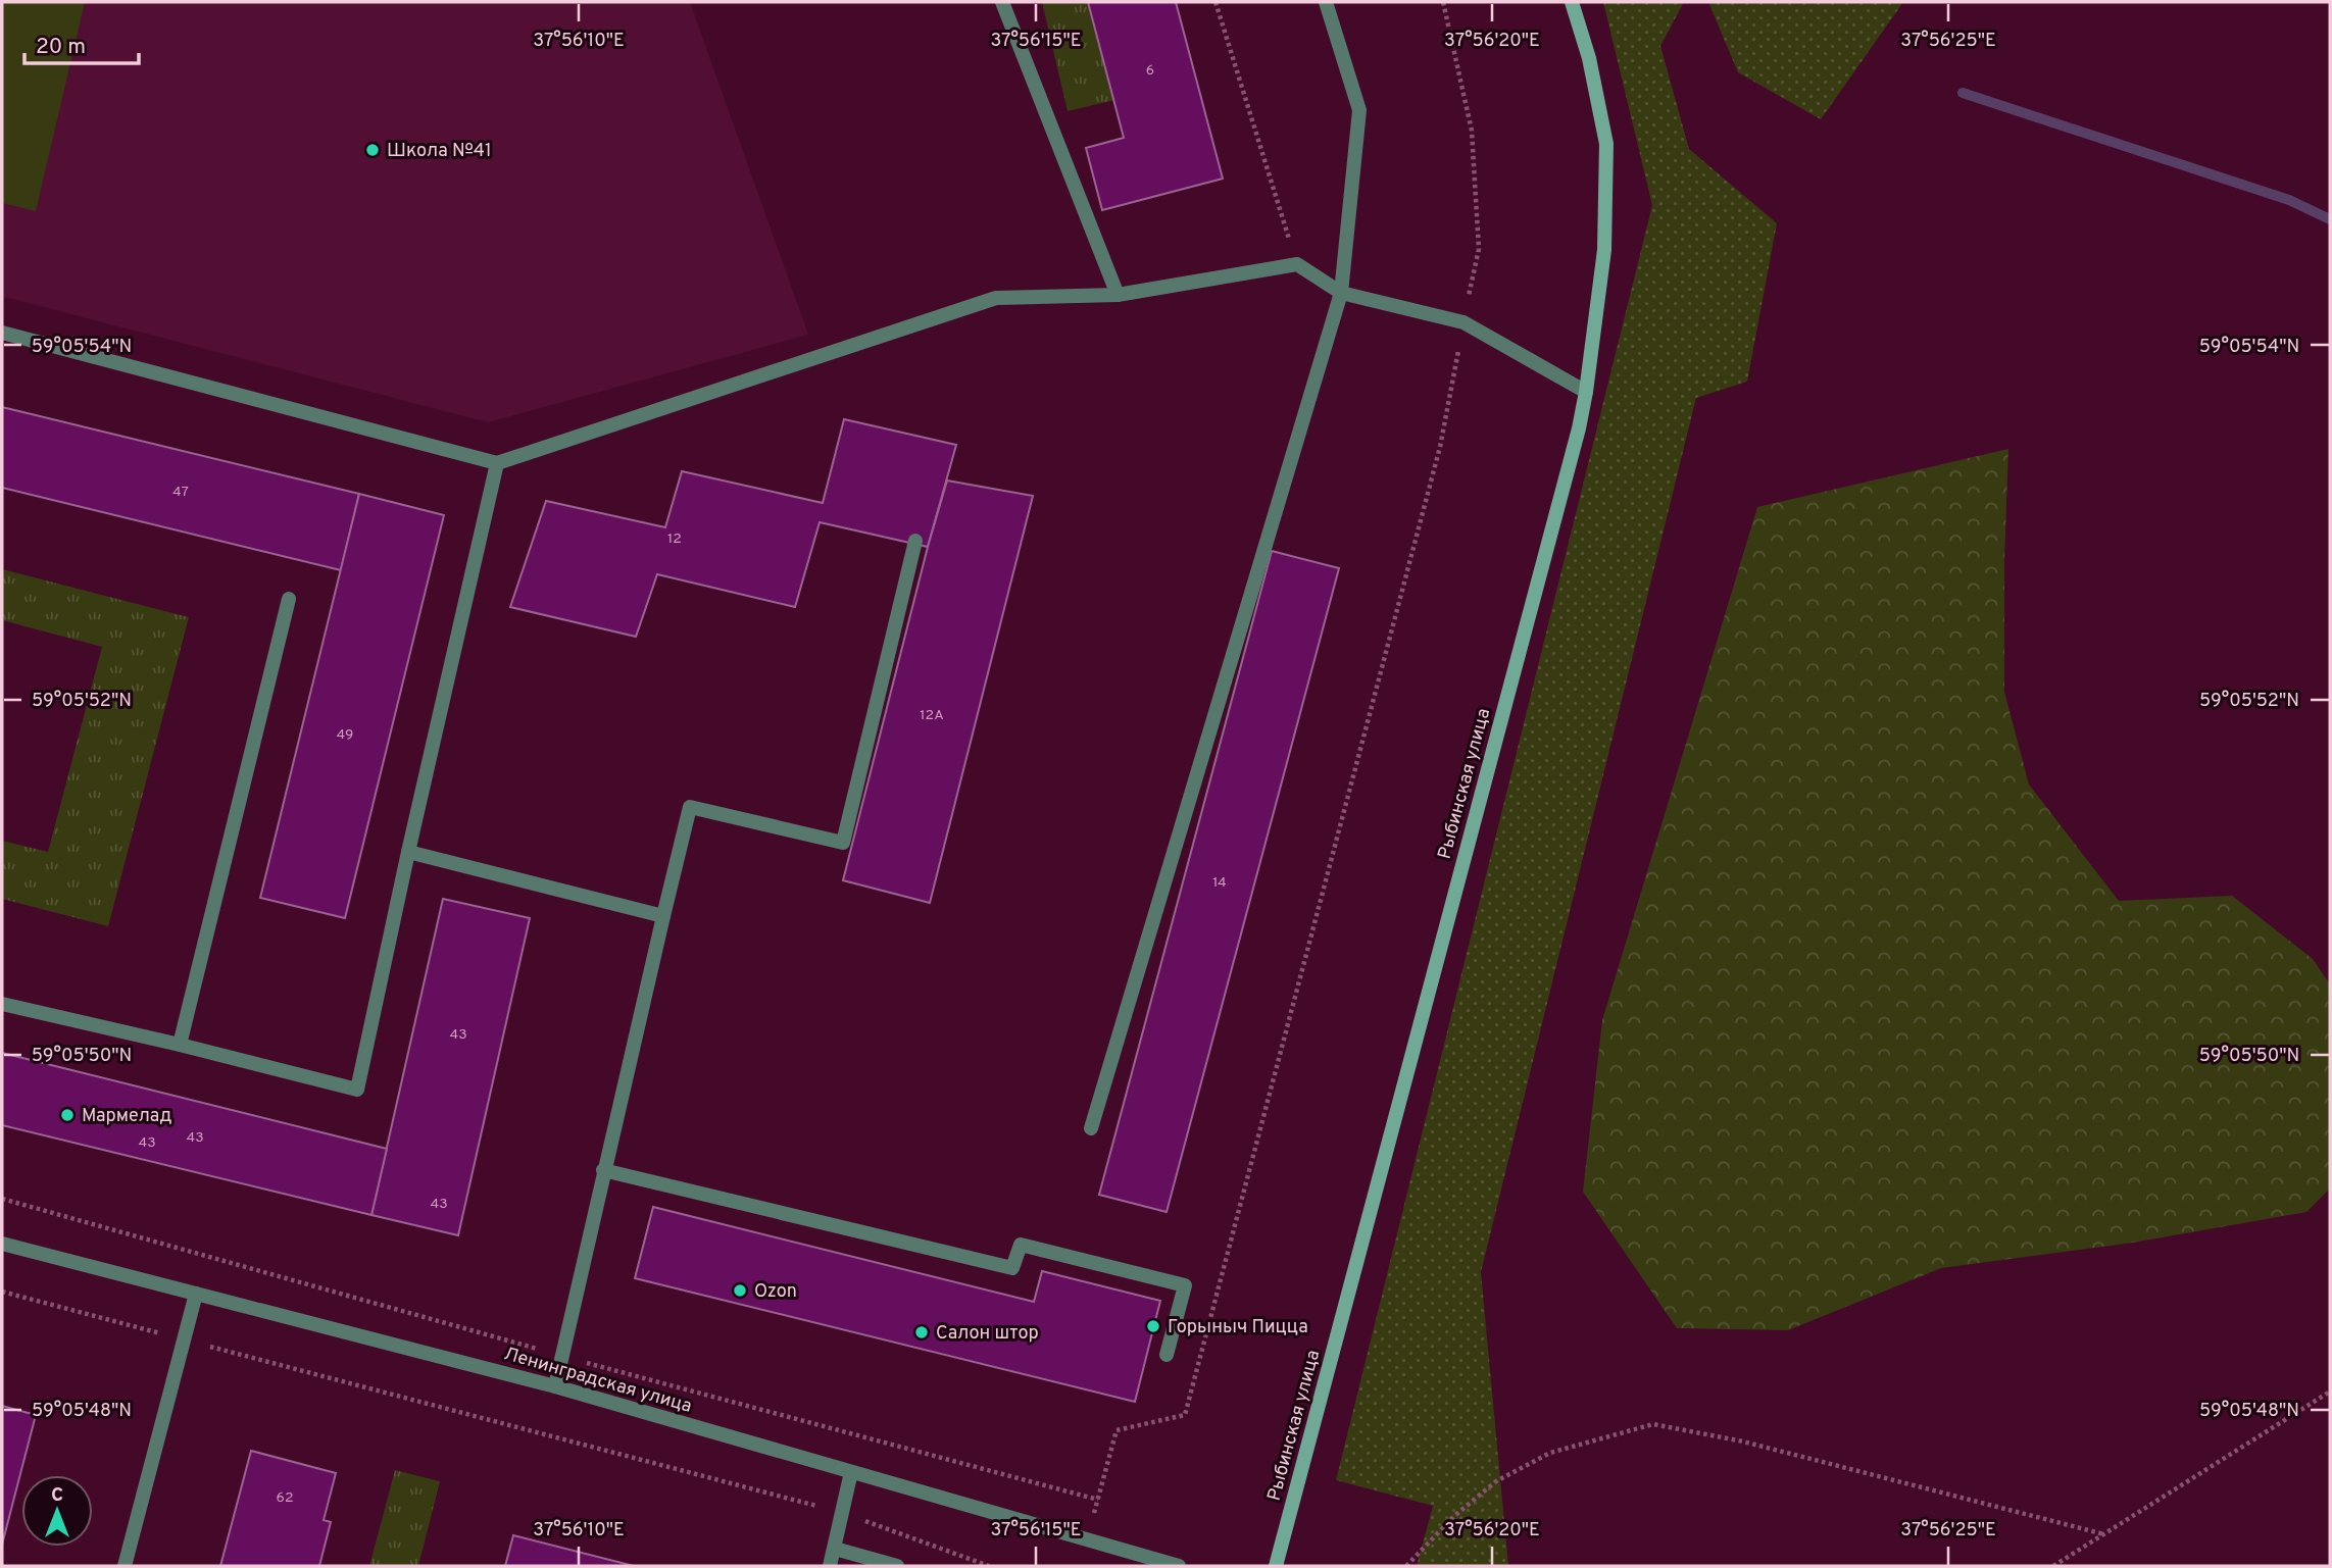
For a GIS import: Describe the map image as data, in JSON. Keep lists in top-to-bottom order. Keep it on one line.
{"streets":{"main road":["Рыбинская улица"],"street":["Ленинградская улица"]},"places":["Школа №41","Мармелад","Ozon","Горыныч Пицца","Салон штор"],"house_numbers":["6","47","12","12А","49","14","43","43","43","43","62"],"scale_bar":"20 m","north":"top","coordinates":["37°56'10\"E","37°56'15\"E","37°56'20\"E","37°56'25\"E","59°05'54\"N","59°05'52\"N","59°05'50\"N","59°05'48\"N"]}
